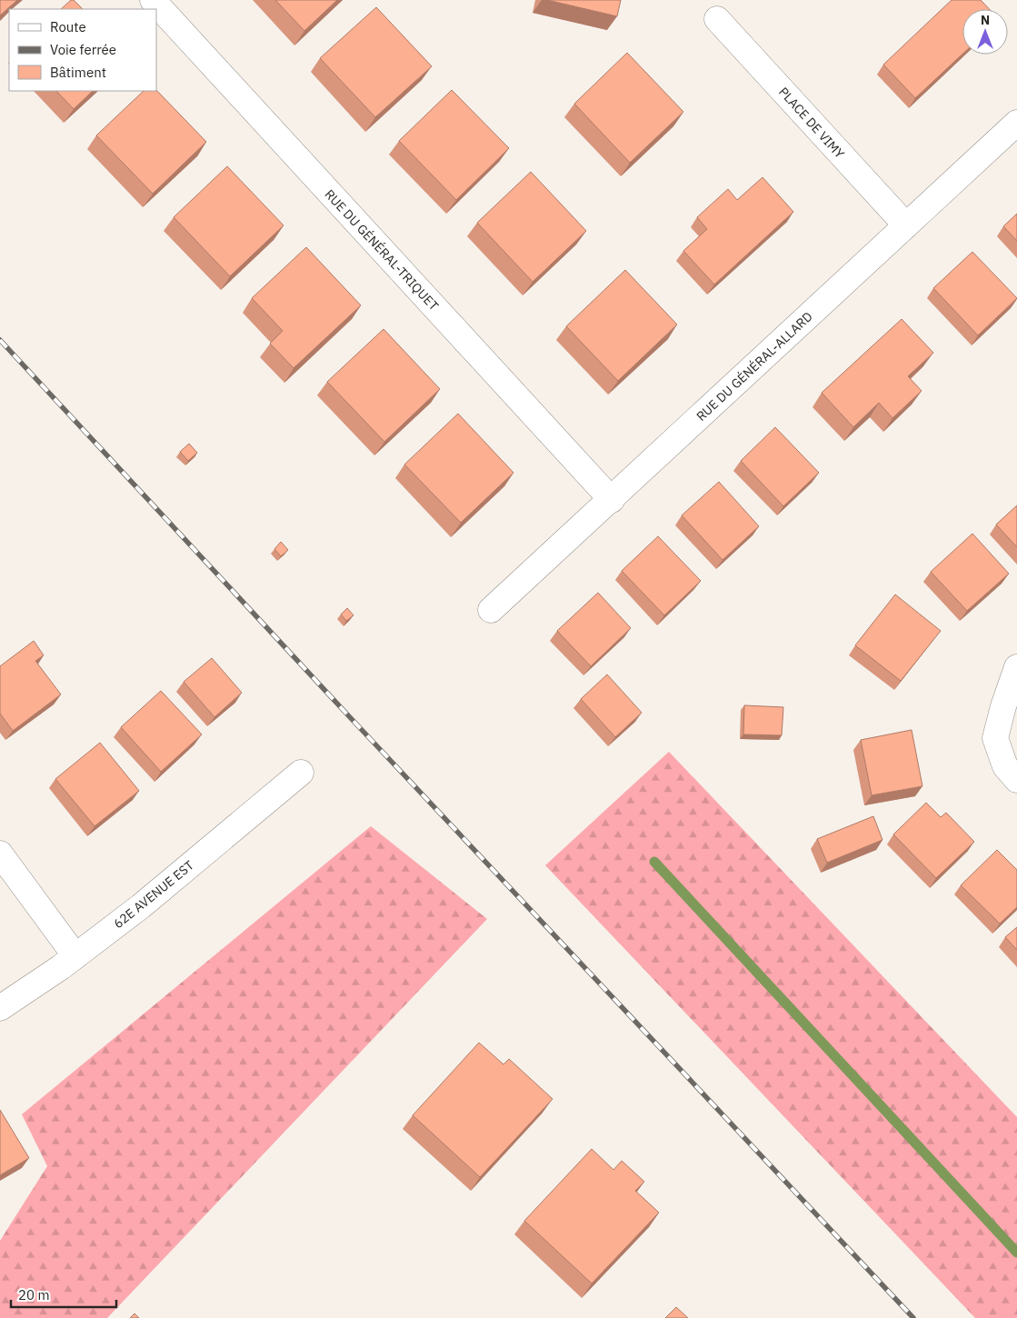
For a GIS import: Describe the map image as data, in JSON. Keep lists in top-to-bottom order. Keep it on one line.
{"streets":{"street":["PLACE DE VIMY","RUE DU GÉNÉRAL-TRIQUET","RUE DU GÉNÉRAL-ALLARD","62E AVENUE EST"]},"crossings":[["PLACE DE VIMY","RUE DU GÉNÉRAL-ALLARD"],["RUE DU GÉNÉRAL-TRIQUET","RUE DU GÉNÉRAL-ALLARD"]],"legend":["Route","Voie ferrée","Bâtiment"],"scale_bar":"20 m","north":"top"}
